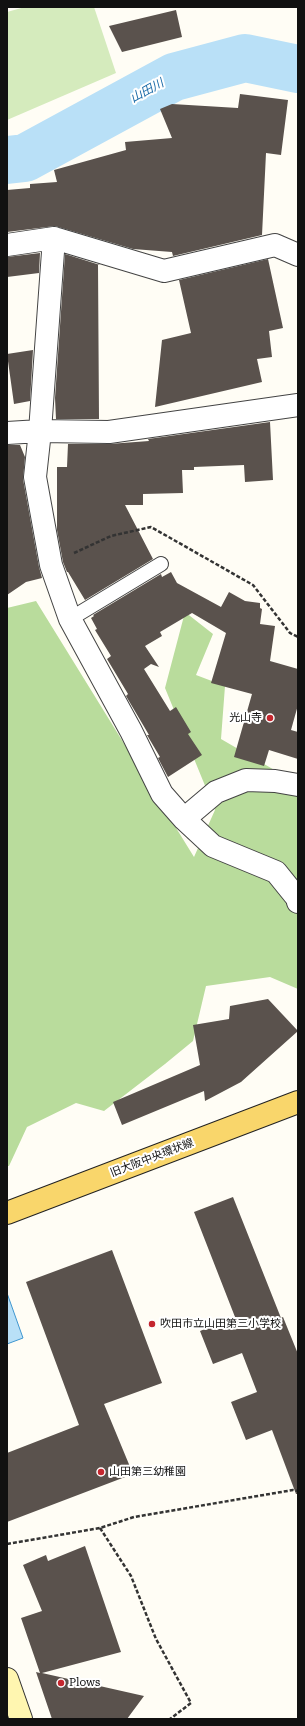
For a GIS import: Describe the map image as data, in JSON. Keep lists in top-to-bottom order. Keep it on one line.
{"streets":{"main road":["旧大阪中央環状線"]},"water":["山田川"],"places":["光山寺","吹田市立山田第三小学校","山田第三幼稚園","Plows"]}
